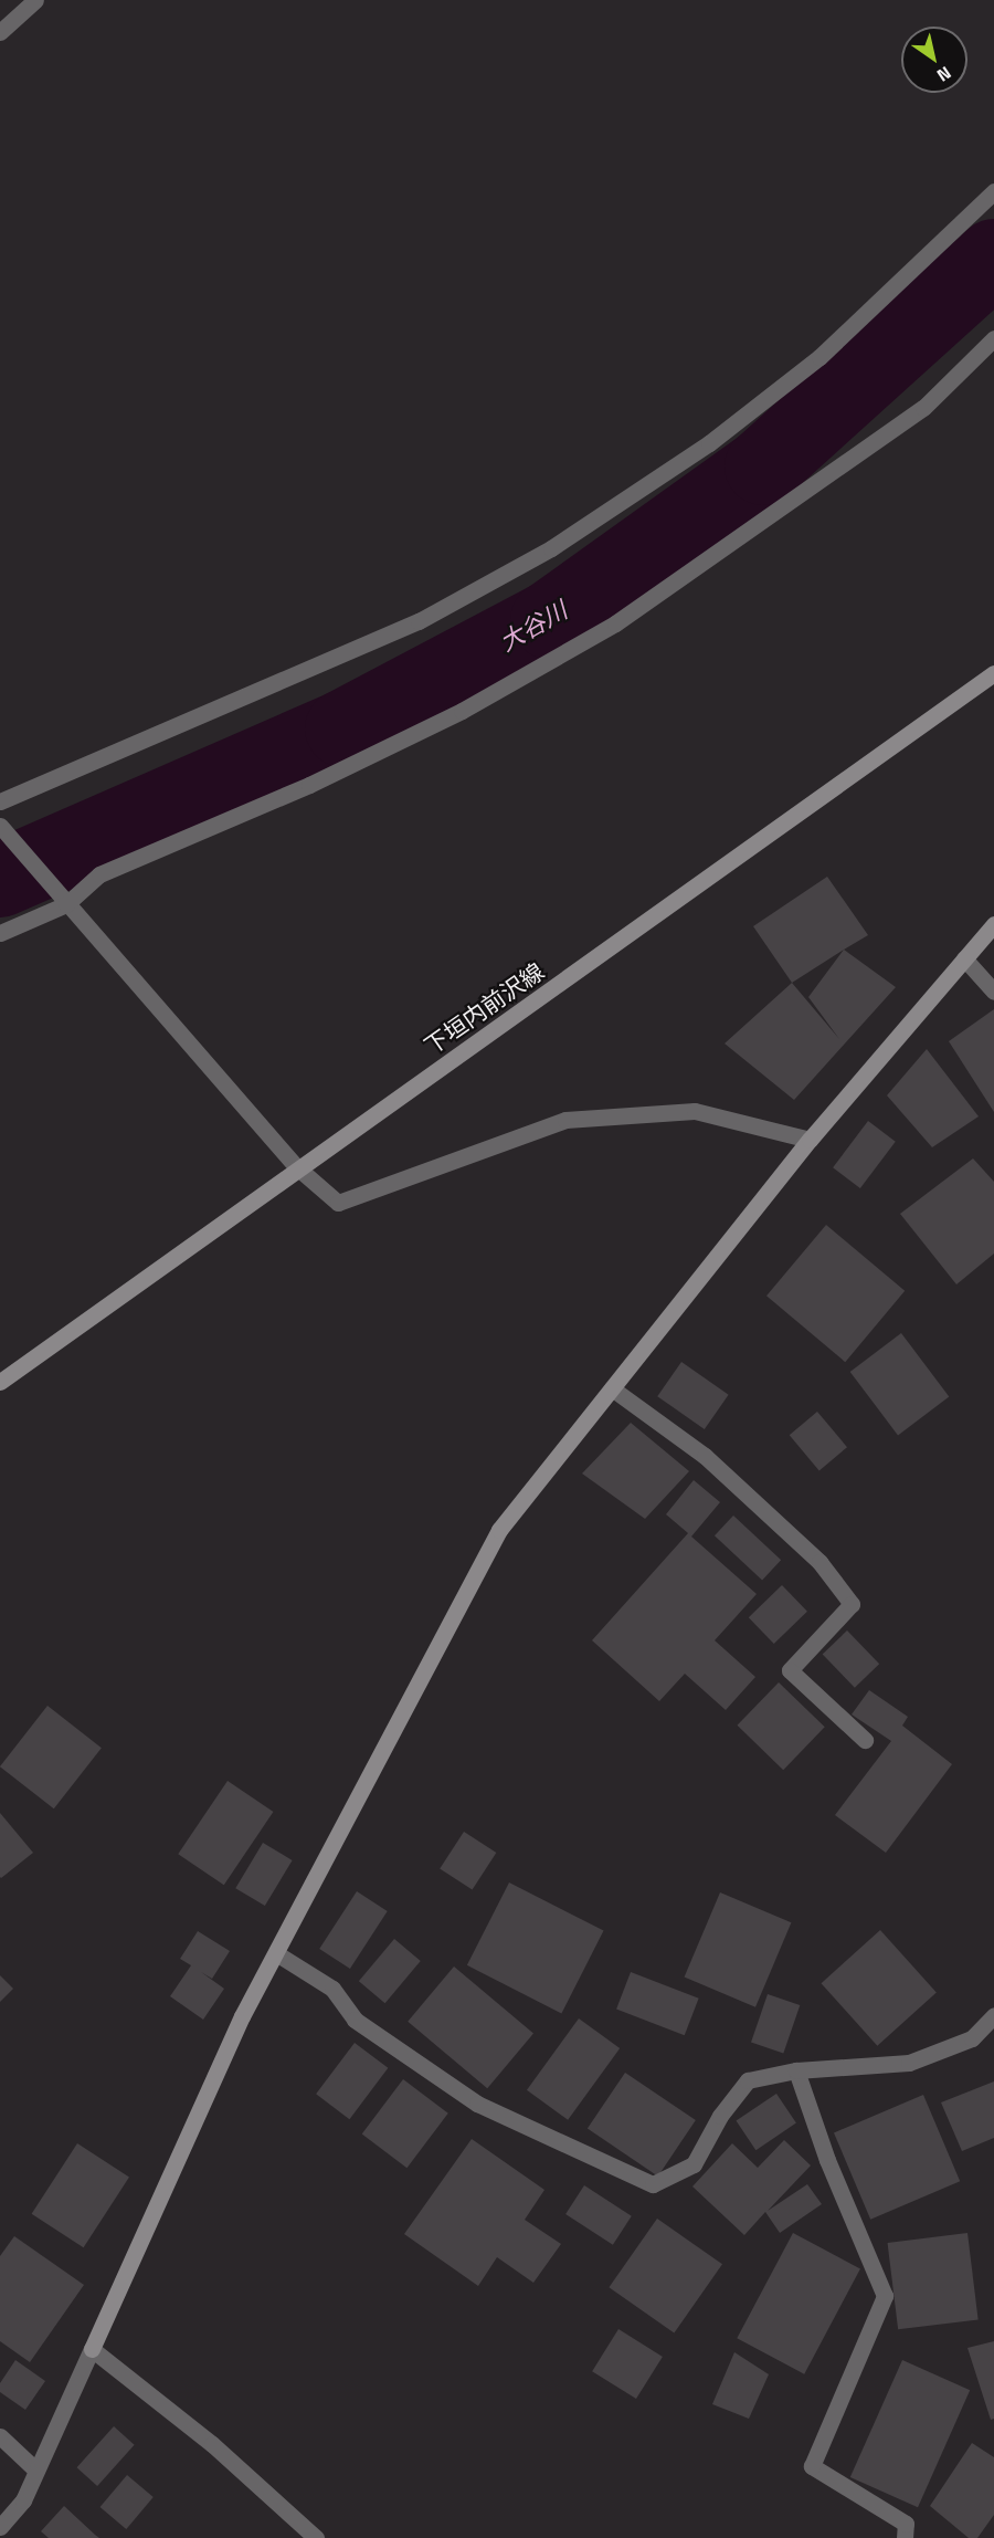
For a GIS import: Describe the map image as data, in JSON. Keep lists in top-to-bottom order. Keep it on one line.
{"streets":{"street":["下垣内前沢線"]},"water":["大谷川"],"north":"bottom right"}
